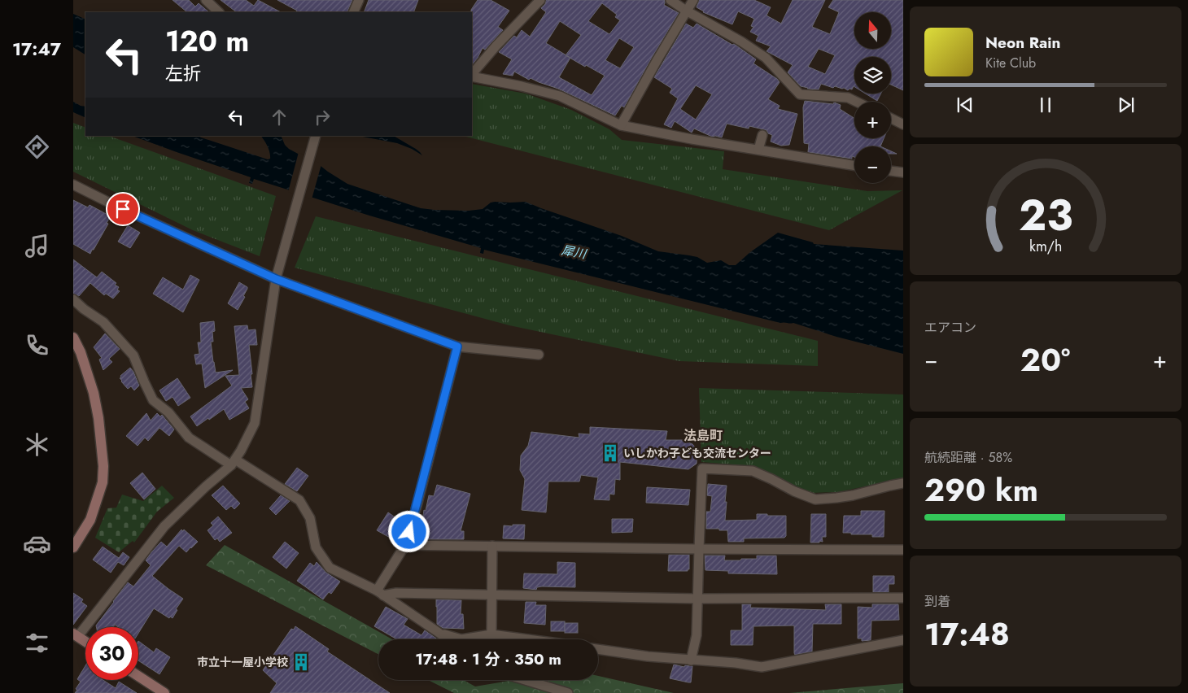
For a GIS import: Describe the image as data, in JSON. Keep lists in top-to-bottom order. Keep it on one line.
{"districts":["法島町"],"water":["犀川"],"places":{"building":["いしかわ子ども交流センター","市立十一屋小学校"]},"north":"top","page":{"tabs":"17:47","map_buttons":["+","−"],"turn":["120 m","左折"],"song":["Neon Rain","Kite Club"],"tile":["エアコン",["航続距離 · 58%","290 km"],["到着","17:48"]],"heat":["−","20°","+"],"limit":"30","trip":"17:48 · 1 分 · 350 m","gauge":["23","km/h"]}}
